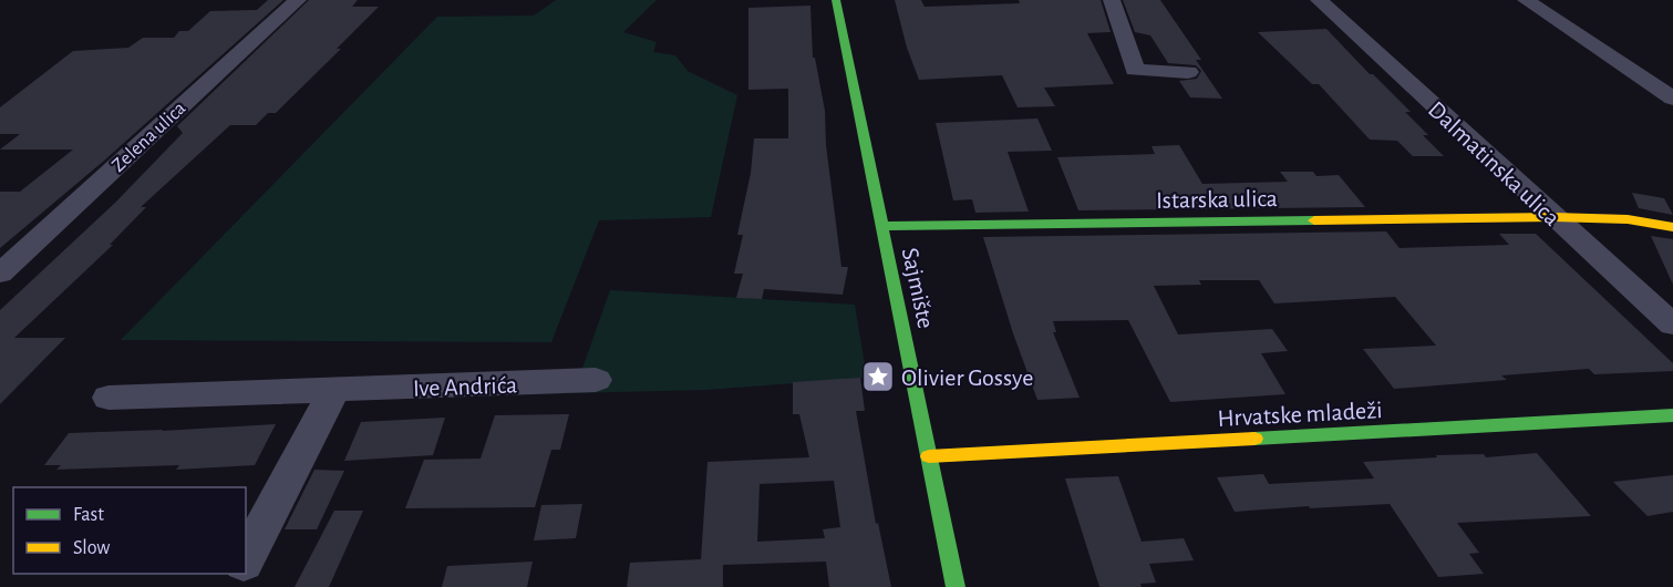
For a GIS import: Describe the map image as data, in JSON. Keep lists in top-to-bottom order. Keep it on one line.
{"streets":{"street":["Zelena ulica","Dalmatinska ulica","Istarska ulica","Sajmište","Ive Andrića","Hrvatske mladeži"]},"crossings":[["Dalmatinska ulica","Istarska ulica"],["Istarska ulica","Sajmište"],["Sajmište","Hrvatske mladeži"]],"places":{"place":["Olivier Gossye"]},"legend":["Fast","Slow"]}
